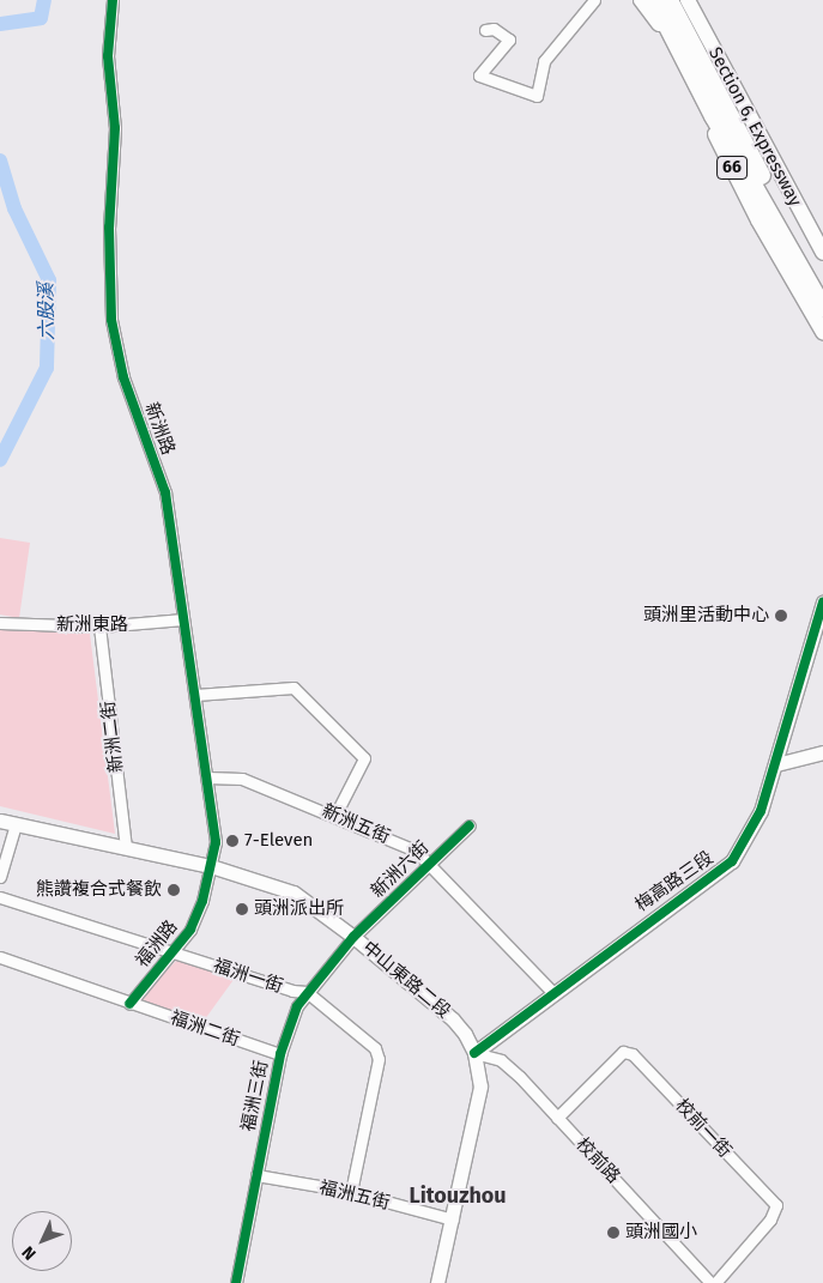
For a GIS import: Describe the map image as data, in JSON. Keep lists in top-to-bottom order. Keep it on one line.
{"streets":{"highway":["66"],"main road":["Section 6, Expressway","梅高路三段","中山東路二段"],"street":["新洲路","新洲東路","新洲二街","新洲五街","新洲六街","福洲路","福洲一街","福洲二街","福洲三街","校前一街","校前路","福洲五街"]},"crossings":[["新洲路","新洲東路"],["新洲路","新洲五街"],["新洲路","福洲路"],["新洲路","中山東路二段"],["新洲東路","新洲二街"],["新洲二街","中山東路二段"],["新洲五街","新洲六街"],["新洲五街","梅高路三段"],["新洲六街","中山東路二段"],["新洲六街","福洲三街"],["梅高路三段","中山東路二段"],["梅高路三段","校前路"],["福洲路","福洲一街"],["福洲路","中山東路二段"],["福洲路","福洲二街"],["福洲一街","福洲三街"],["福洲一街","福洲五街"],["中山東路二段","福洲三街"],["中山東路二段","校前路"],["中山東路二段","福洲五街"],["福洲二街","福洲三街"],["福洲三街","福洲五街"],["校前一街","校前路"]],"districts":["Litouzhou"],"water":["六股溪"],"places":["頭洲里活動中心","7-Eleven","熊讚複合式餐飲","頭洲派出所","頭洲國小"],"north":"bottom left"}
